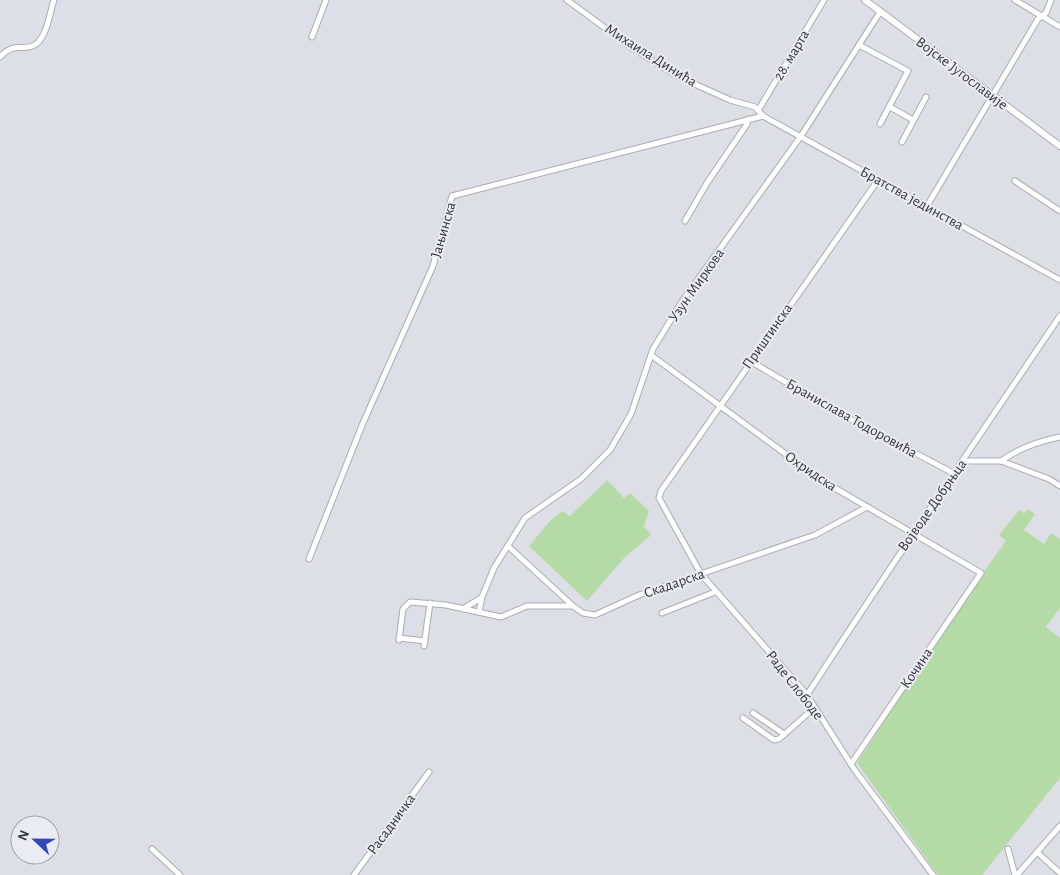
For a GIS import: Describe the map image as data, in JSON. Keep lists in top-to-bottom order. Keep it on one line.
{"streets":{"main road":["Војске Југославије"],"street":["Михаила Динића","28. марта","Братства јединства","Јањинска","Узун Миркова","Приштинска","Бранислава Тодоровића","Охридска","Војводе Добрњца","Скадарска","Кочина","Раде Слободе","Расадничка"]},"crossings":[["Михаила Динића","28. марта"],["Војске Југославије","Узун Миркова"],["Братства јединства","Јањинска"],["Братства јединства","Узун Миркова"],["Братства јединства","Приштинска"],["Узун Миркова","Охридска"],["Узун Миркова","Скадарска"],["Приштинска","Бранислава Тодоровића"],["Приштинска","Охридска"],["Приштинска","Раде Слободе"],["Бранислава Тодоровића","Војводе Добрњца"],["Охридска","Војводе Добрњца"],["Охридска","Скадарска"],["Охридска","Кочина"],["Војводе Добрњца","Раде Слободе"],["Скадарска","Раде Слободе"],["Кочина","Раде Слободе"]],"north":"left"}
